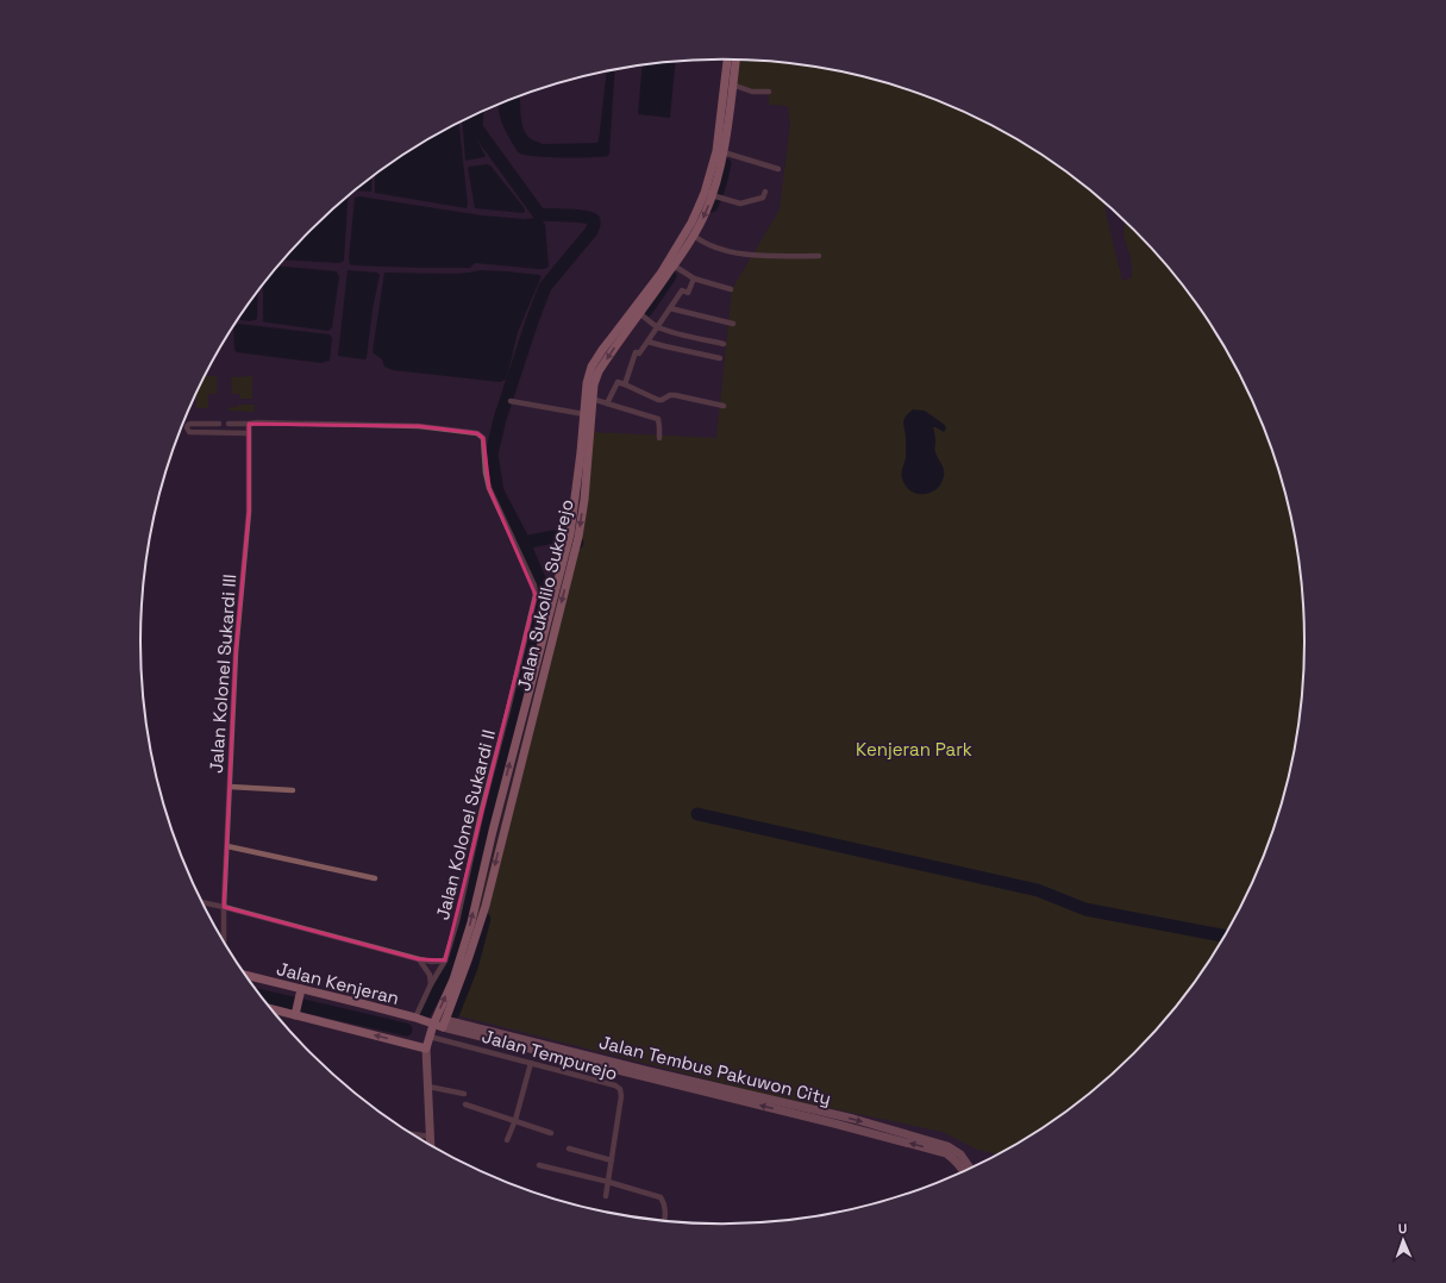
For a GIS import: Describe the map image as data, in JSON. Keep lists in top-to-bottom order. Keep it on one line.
{"streets":{"main road":["Jalan Sukolilo Sukorejo","Jalan Kenjeran","Jalan Tembus Pakuwon City"],"street":["Jalan Kolonel Sukardi III","Jalan Kolonel Sukardi II","Jalan Tempurejo"]},"crossings":[["Jalan Sukolilo Sukorejo","Jalan Kenjeran"],["Jalan Sukolilo Sukorejo","Jalan Tempurejo"],["Jalan Sukolilo Sukorejo","Jalan Tembus Pakuwon City"],["Jalan Kolonel Sukardi III","Jalan Kolonel Sukardi II"],["Jalan Kolonel Sukardi II","Jalan Kenjeran"],["Jalan Kenjeran","Jalan Tembus Pakuwon City"]],"parks":["Kenjeran Park"],"north":"top"}
